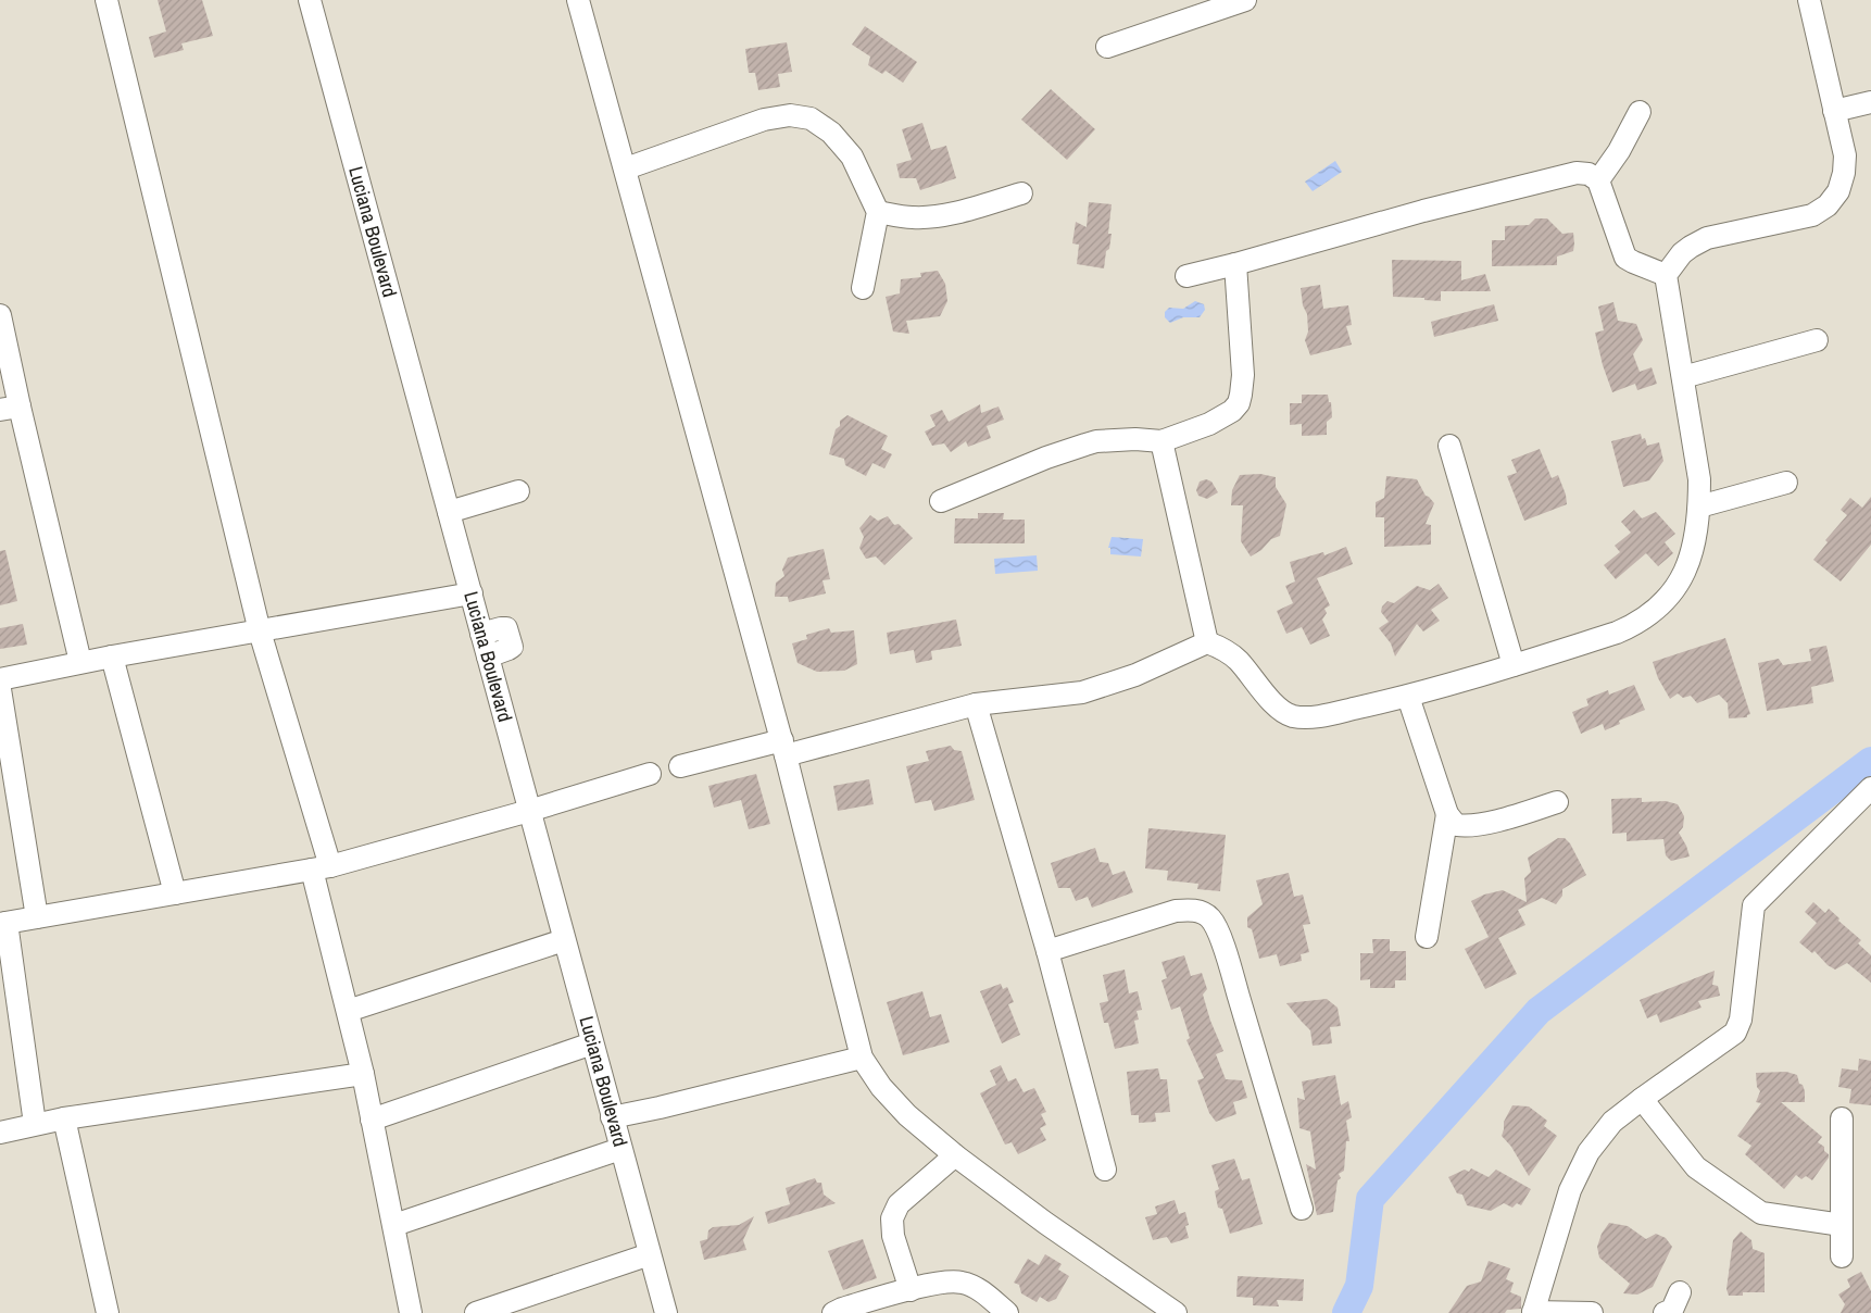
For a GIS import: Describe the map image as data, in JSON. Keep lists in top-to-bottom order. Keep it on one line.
{"streets":{"street":["Luciana Boulevard"]}}
